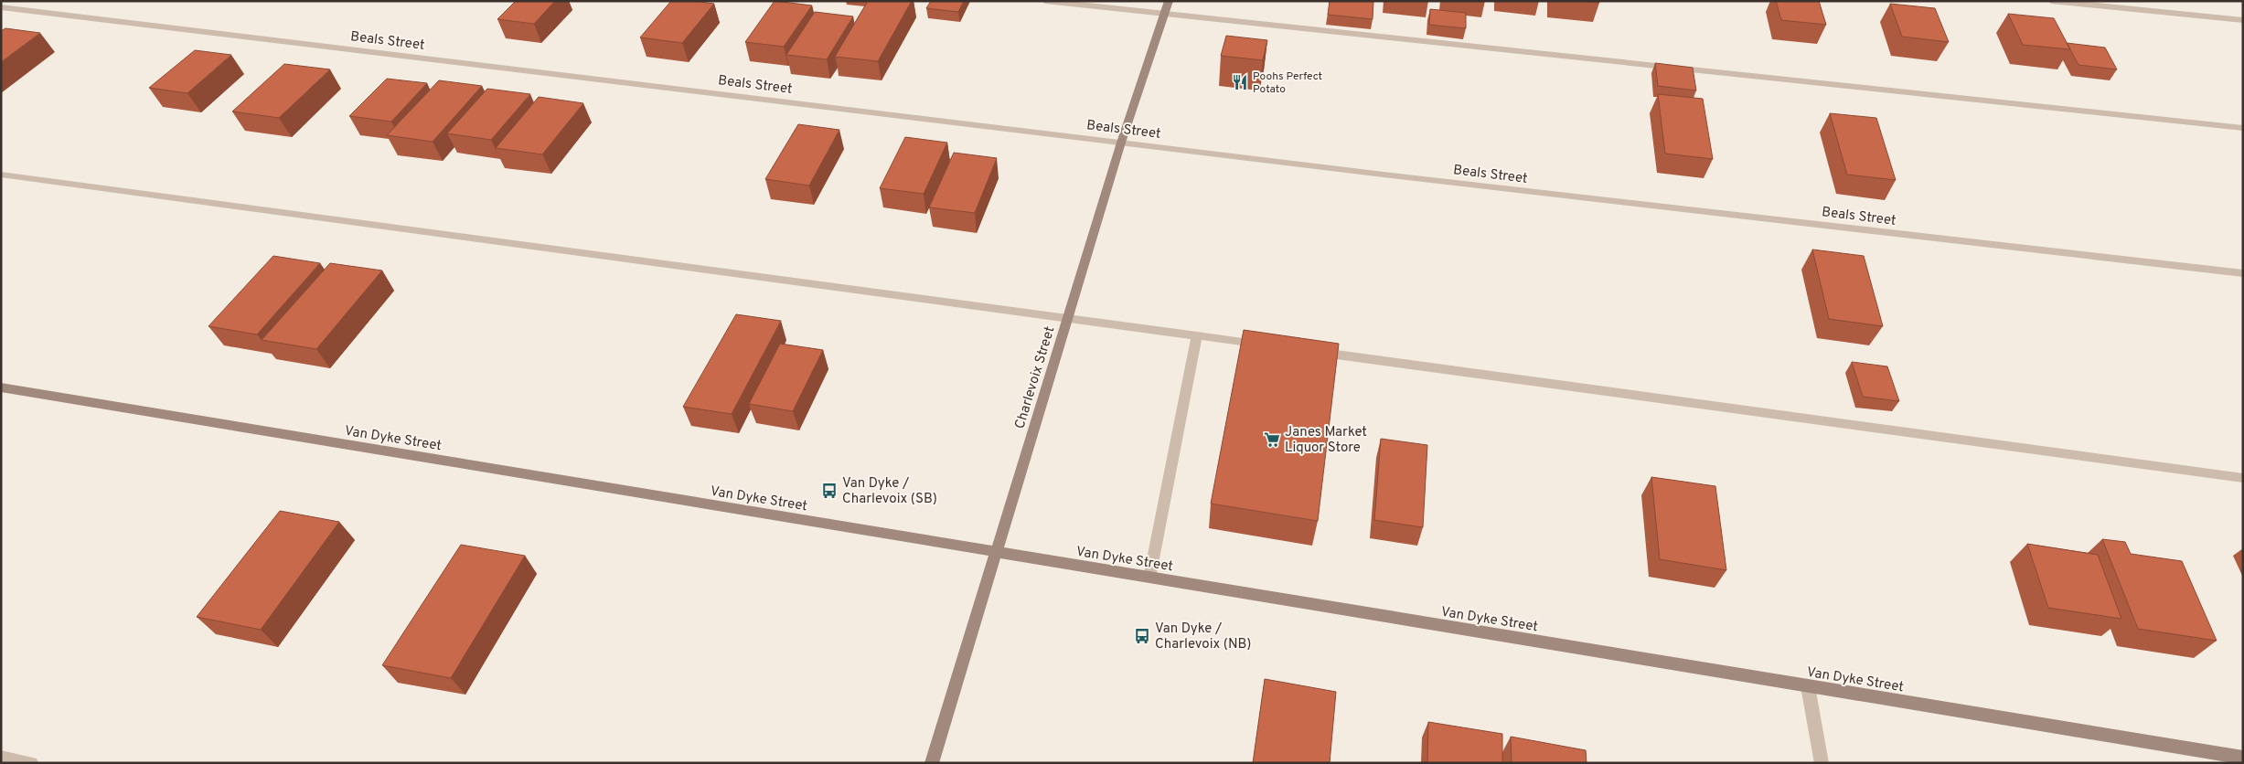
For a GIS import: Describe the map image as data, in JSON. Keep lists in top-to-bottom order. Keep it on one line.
{"streets":{"main road":["Charlevoix Street","Van Dyke Street"],"street":["Beals Street"]},"crossings":[["Beals Street","Charlevoix Street"],["Charlevoix Street","Van Dyke Street"]],"places":{"restaurant":["Poohs Perfect Potato"],"supermarket":["Janes Market Liquor Store"],"bus stop":["Van Dyke / Charlevoix (SB)","Van Dyke / Charlevoix (NB)"]}}
